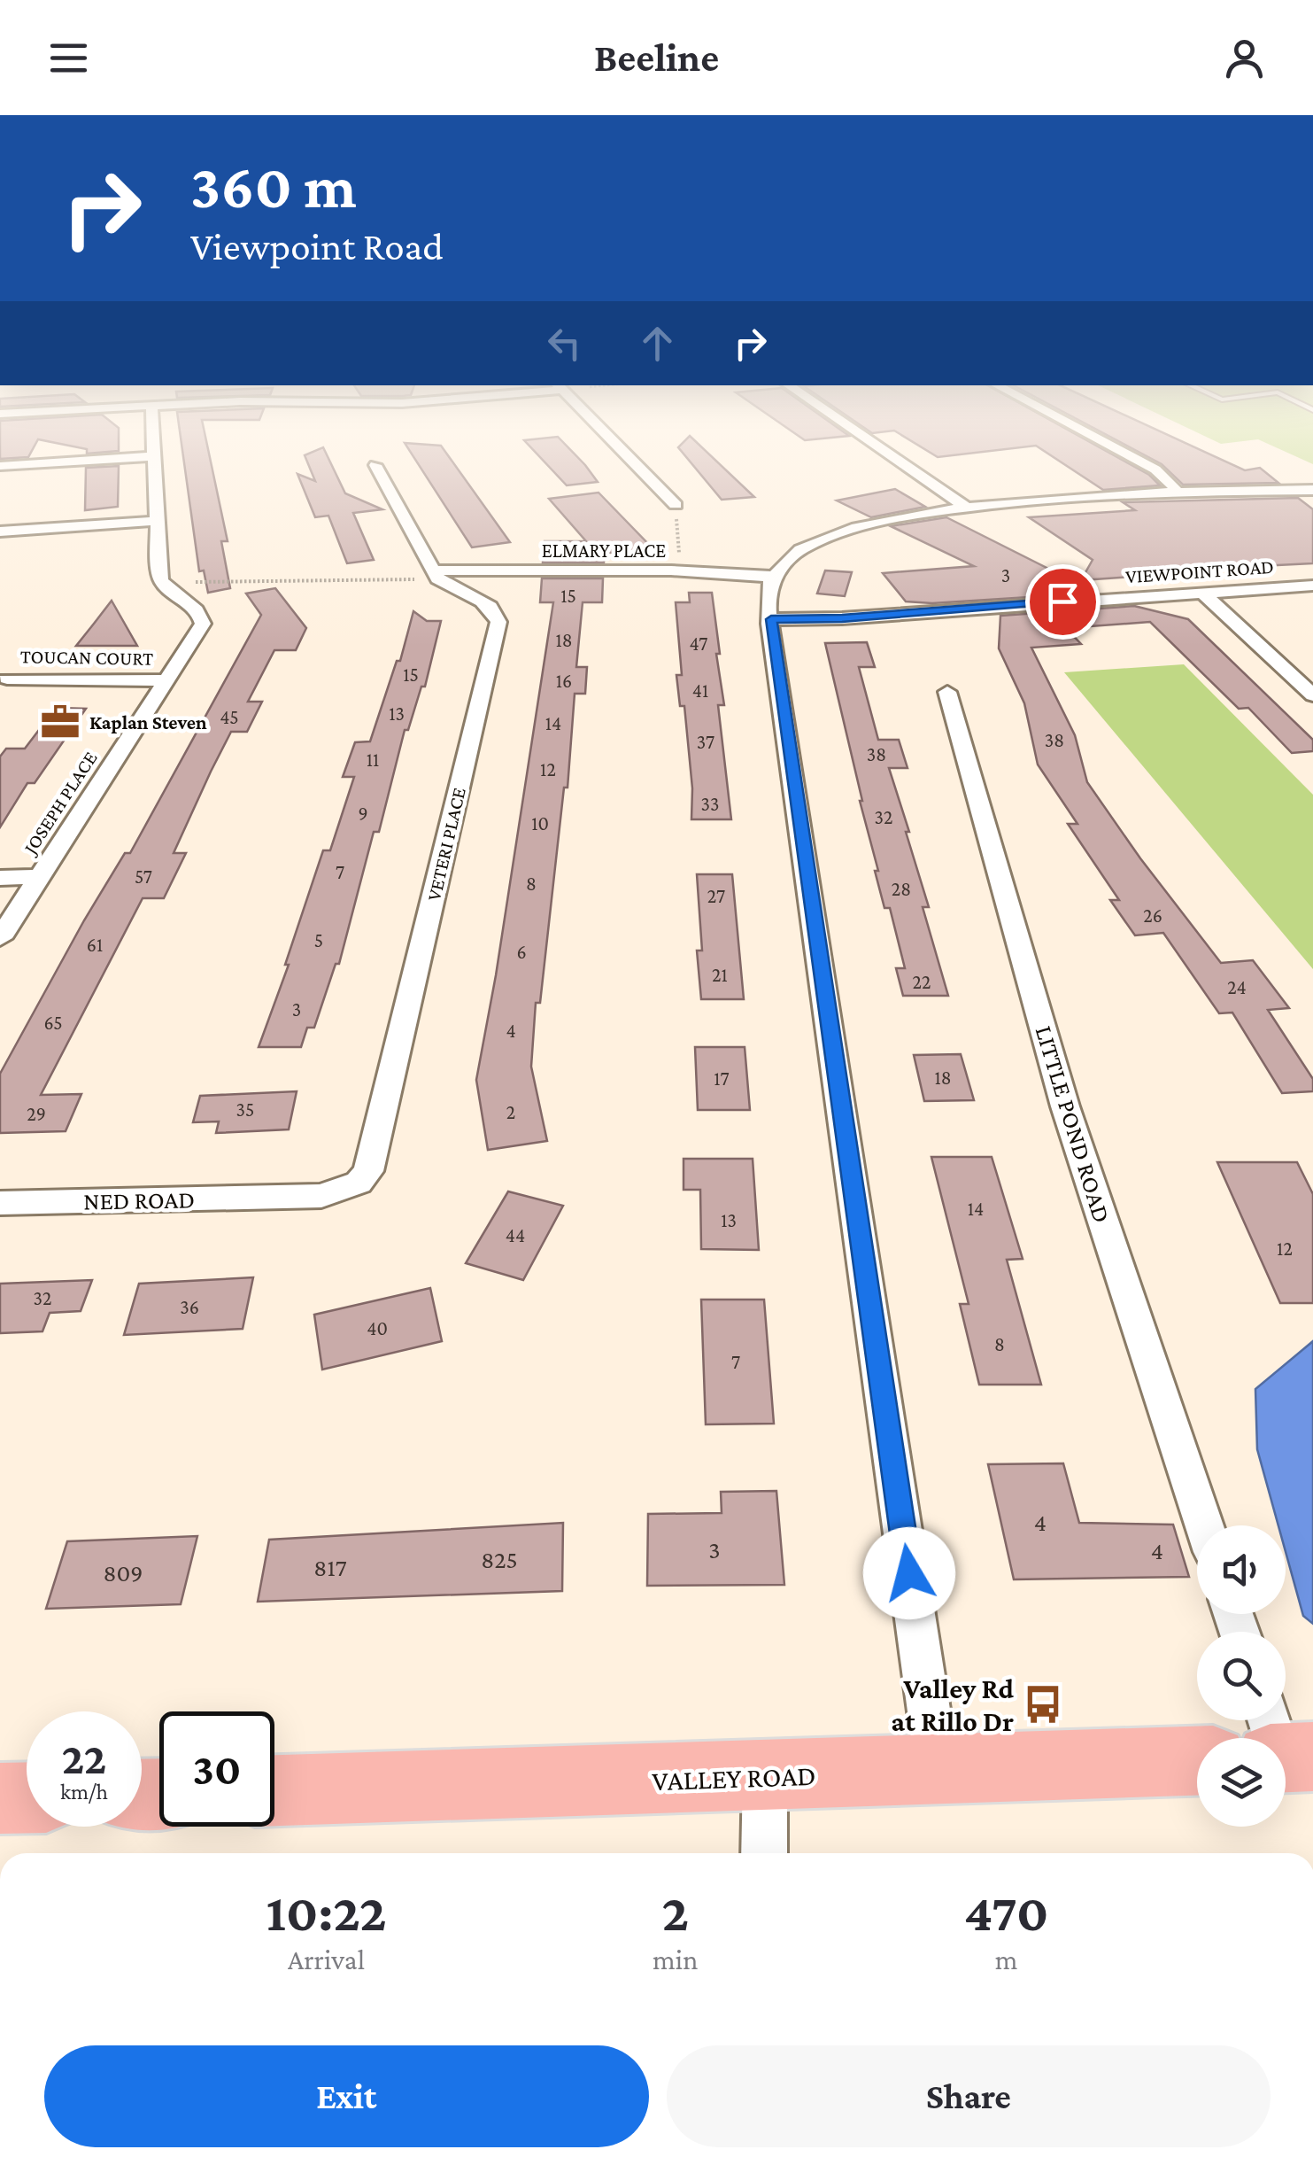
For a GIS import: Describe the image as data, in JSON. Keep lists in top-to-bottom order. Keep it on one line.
{"streets":{"main road":["VALLEY ROAD"],"street":["ELMARY PLACE","VIEWPOINT ROAD","TOUCAN COURT","JOSEPH PLACE","VETERI PLACE","LITTLE POND ROAD","NED ROAD"]},"crossings":[["ELMARY PLACE","VETERI PLACE"],["TOUCAN COURT","JOSEPH PLACE"],["VETERI PLACE","NED ROAD"]],"places":{"office":["Kaplan Steven"],"bus stop":["Valley Rd at Rillo Dr"]},"house_numbers":["3","15","18","47","15","16","41","13","45","14","38","37","38","11","12","33","9","32","10","7","57","8","28","27","26","5","61","6","21","22","24","3","65","4","18","17","35","2","29","14","13","44","12","32","36","40","8","7","4","3","4","825","817","809"],"page":{"header":"Beeline","turn":["360 m","Viewpoint Road"],"speed":"22 km/h","limit":"30","eta":["10:22","Arrival","2","min","470","m"],"buttons":["Exit","Share"]}}
